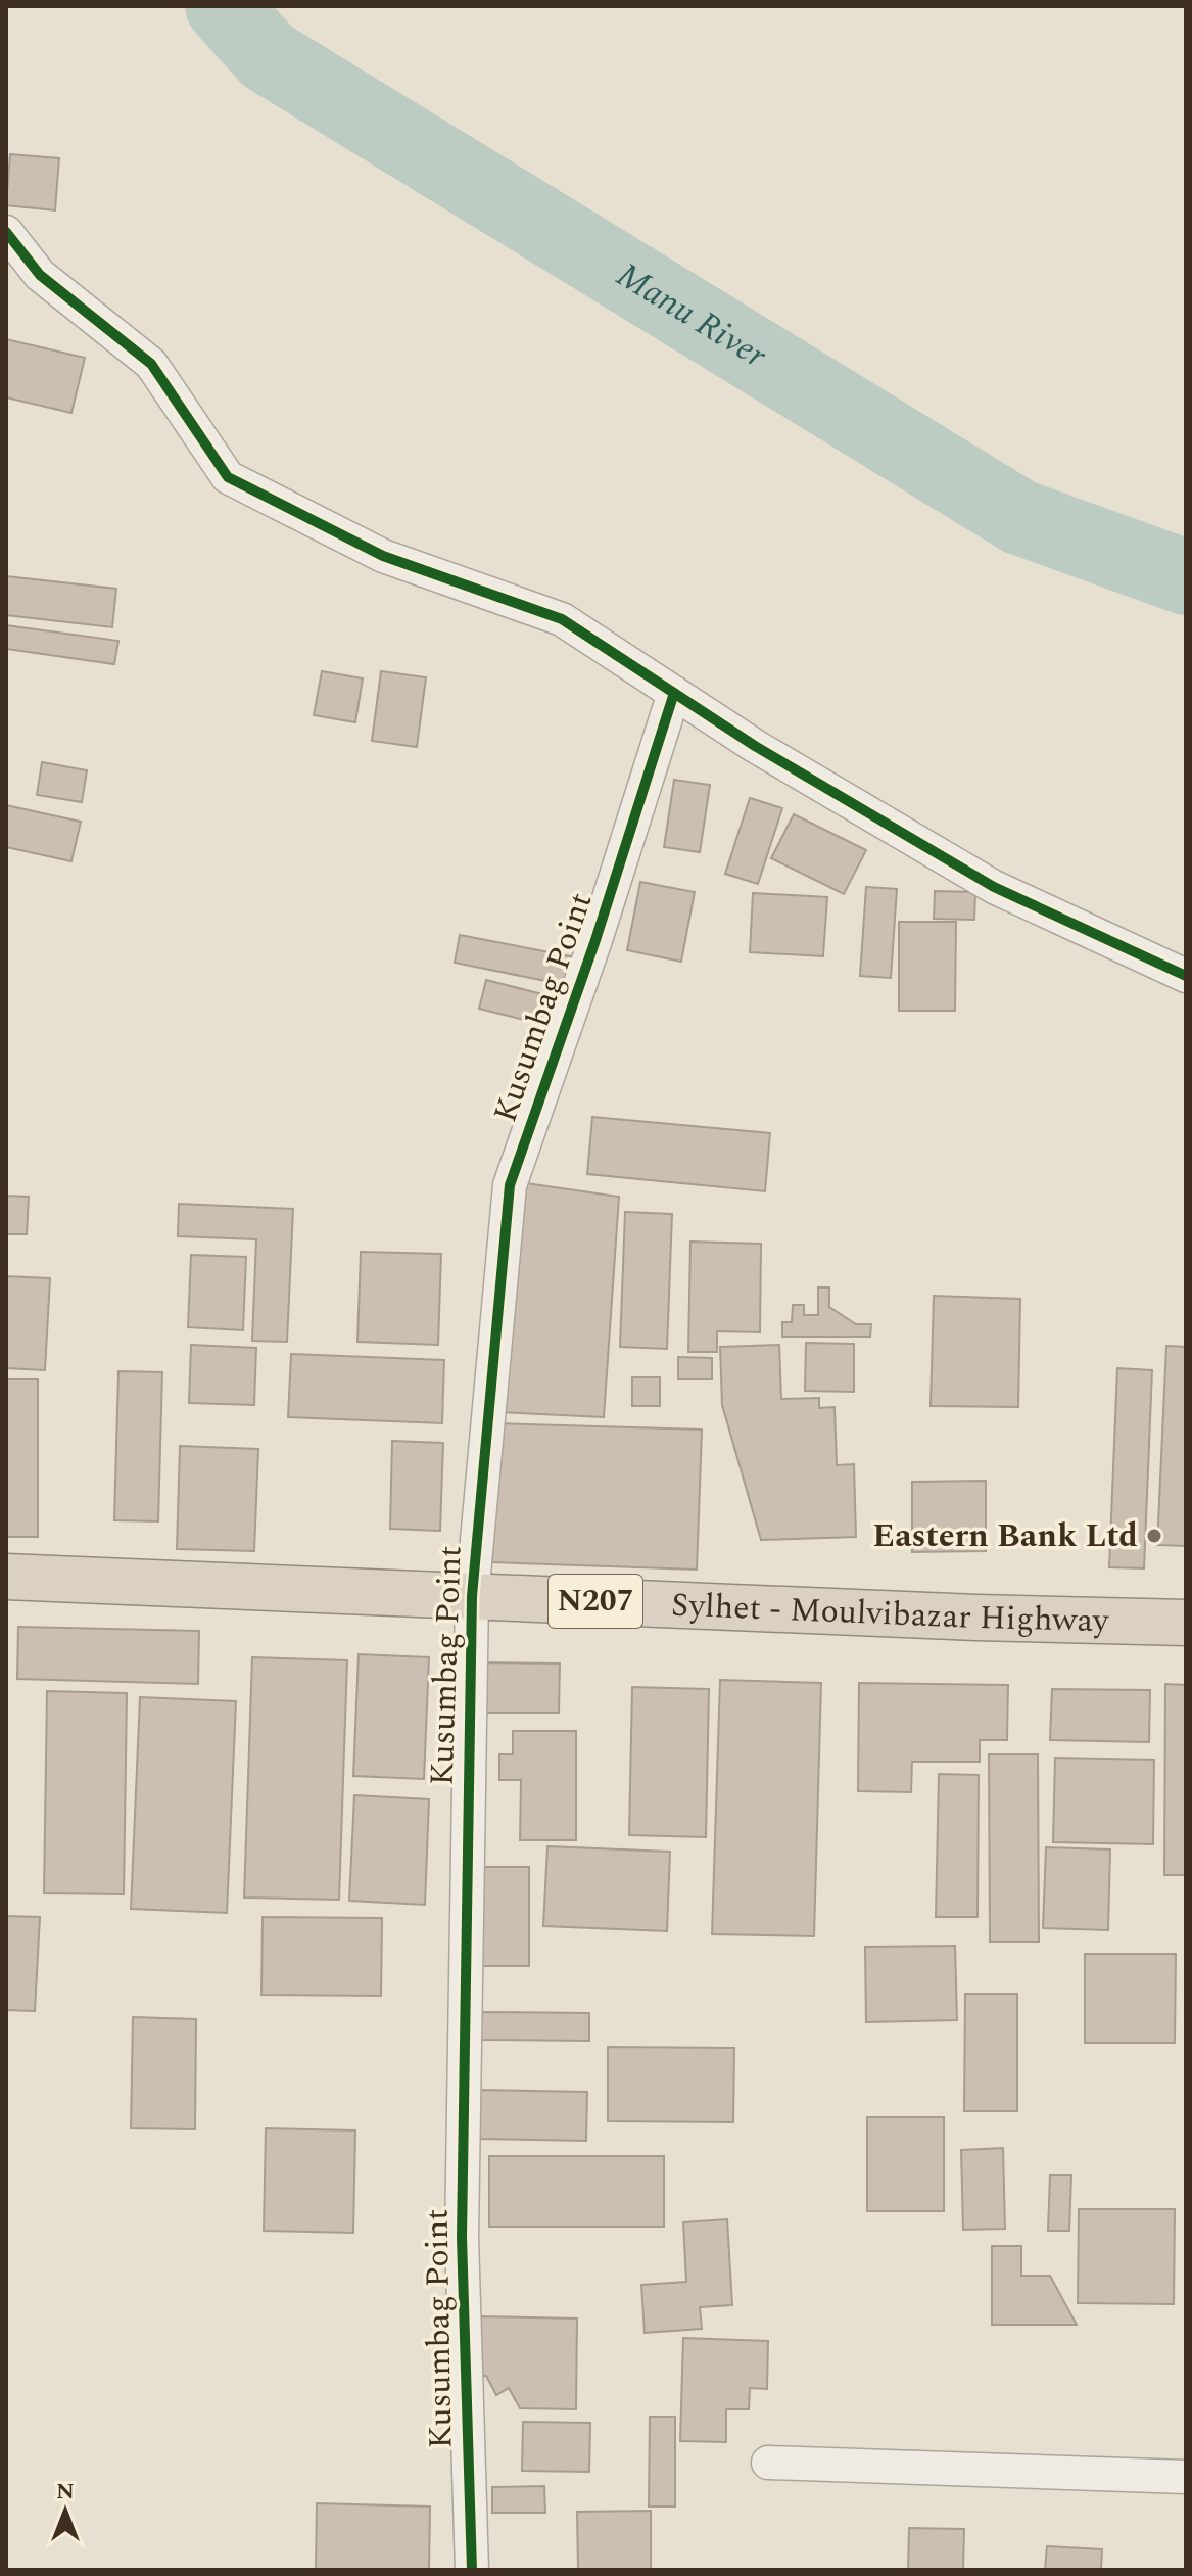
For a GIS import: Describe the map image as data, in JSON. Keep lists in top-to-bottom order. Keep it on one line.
{"streets":{"highway":["N207","Sylhet - Moulvibazar Highway"],"street":["Kusumbag Point"]},"crossings":[["Kusumbag Point","Sylhet - Moulvibazar Highway"]],"water":["Manu River"],"places":["Eastern Bank Ltd"],"north":"top"}
